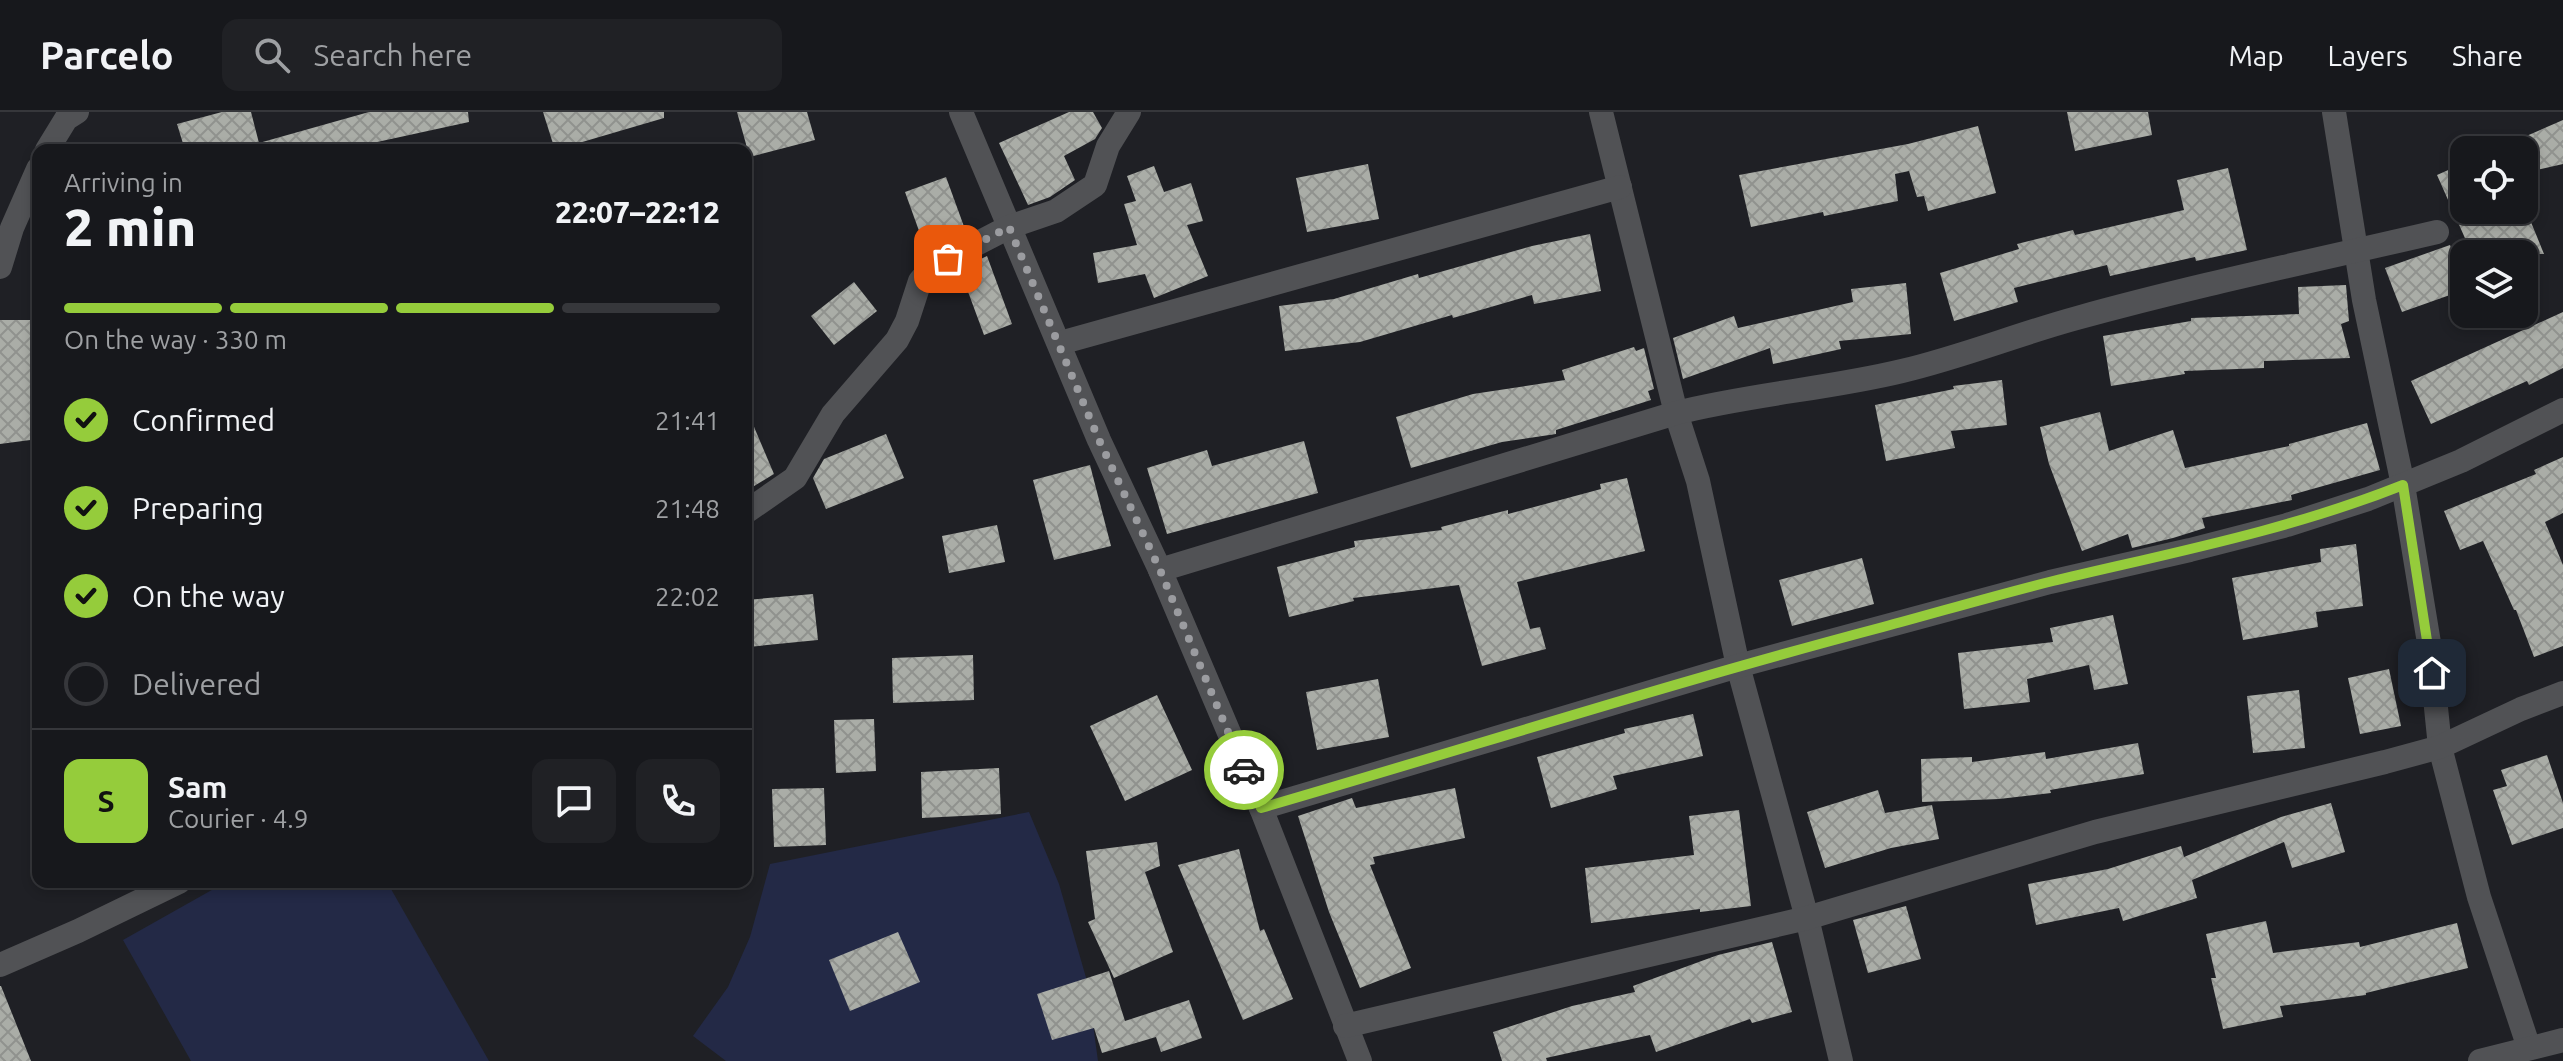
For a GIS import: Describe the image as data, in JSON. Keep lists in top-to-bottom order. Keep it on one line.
{"page":{"header":"Parcelo","search":"Search here","nav":["Map","Layers","Share"],"heading":["2 min","Arriving in","22:07–22:12"],"panel":["Sam","Courier · 4.9"],"bar":"On the way · 330 m","list":[["Confirmed","21:41"],["Preparing","21:48"],["On the way","22:02"],"Delivered"],"round":"S"}}
